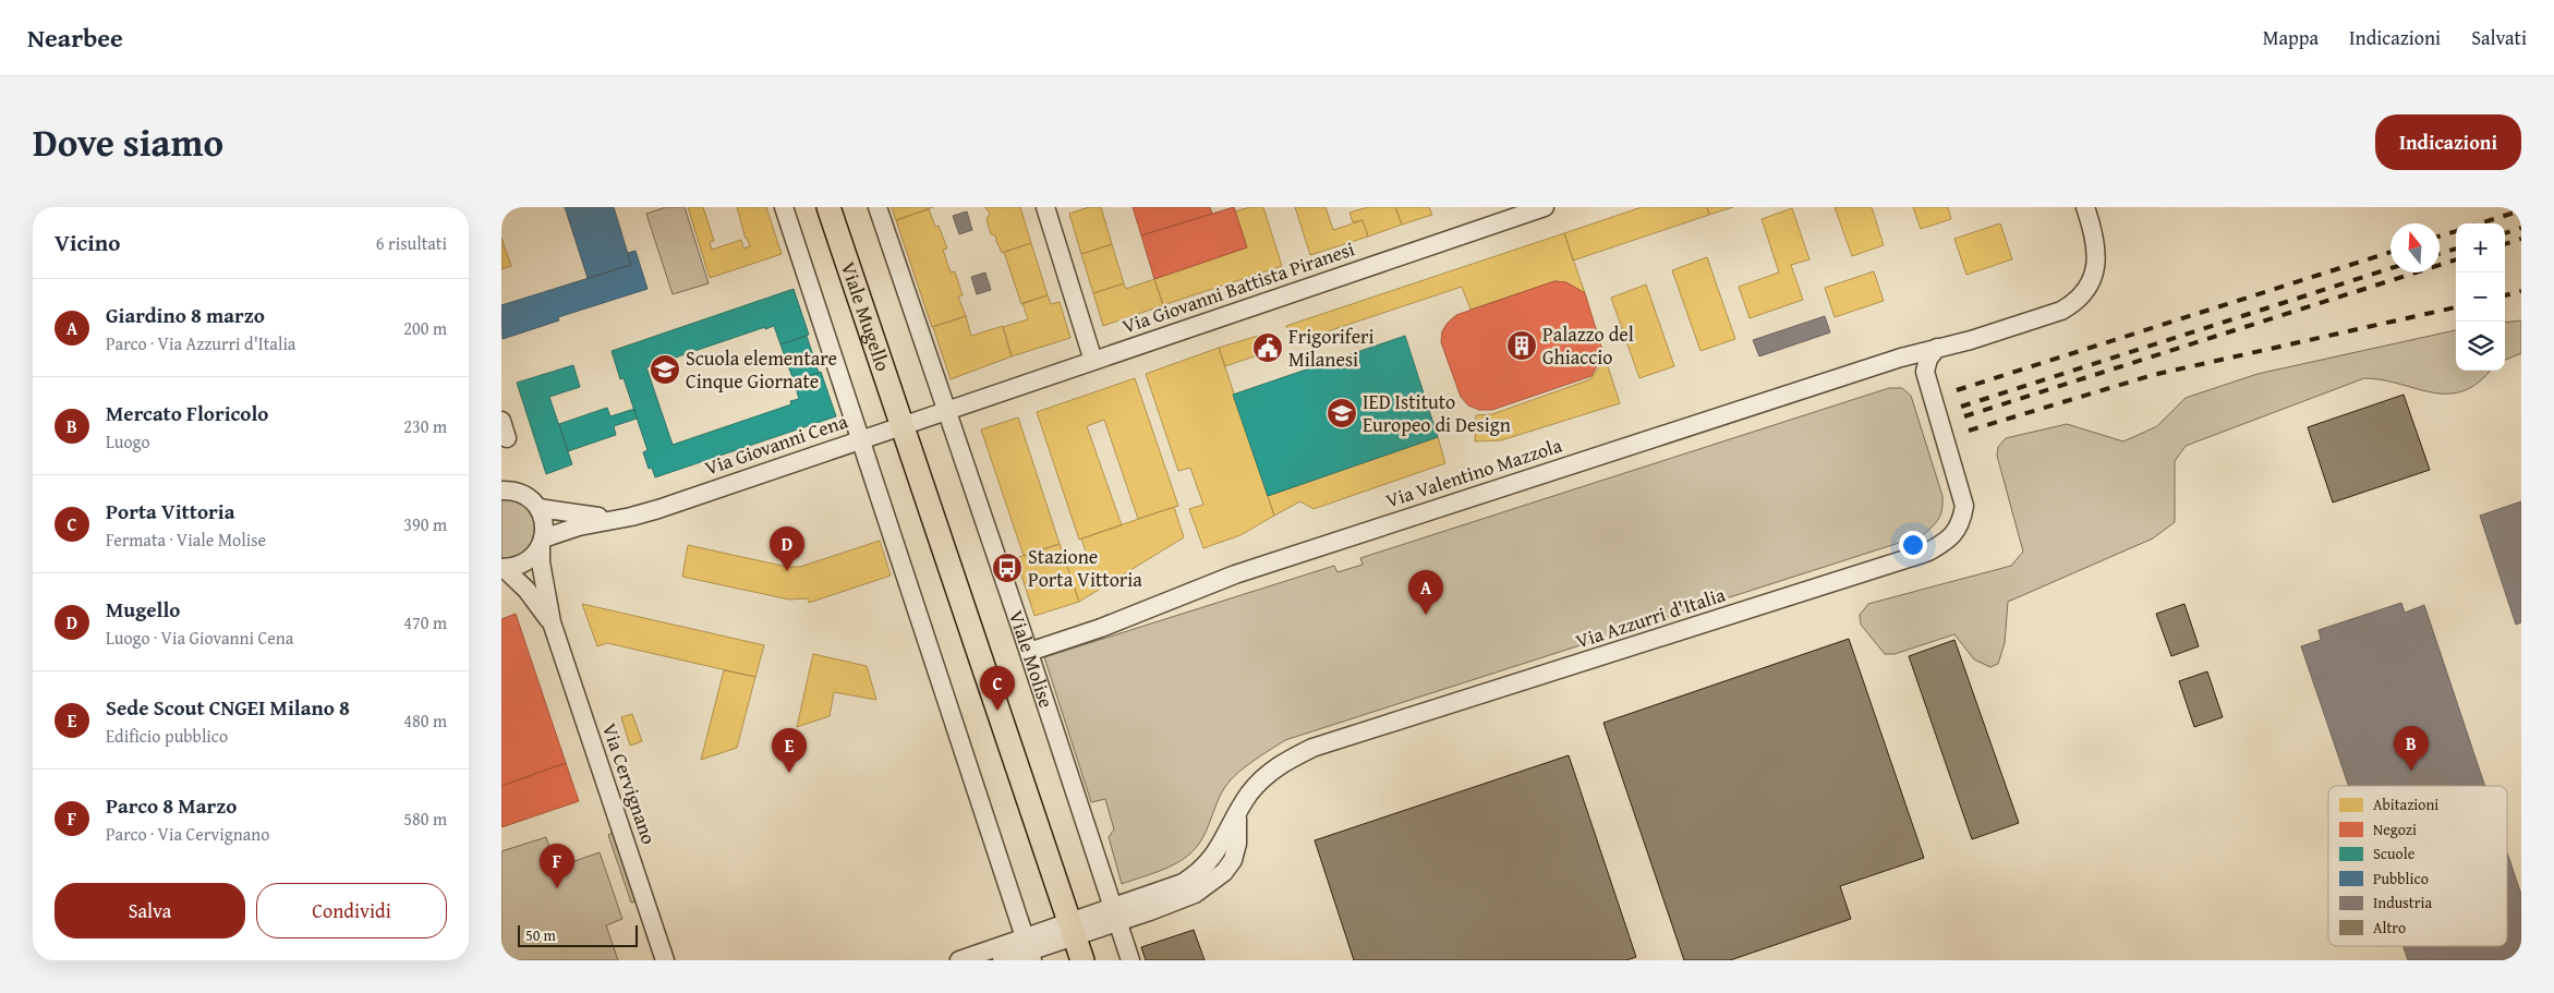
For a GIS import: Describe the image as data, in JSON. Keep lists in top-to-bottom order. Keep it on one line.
{"streets":{"main road":["Viale Mugello"],"street":["Via Giovanni Battista Piranesi","Via Giovanni Cena","Via Valentino Mazzola","Via Azzurri d'Italia","Viale Molise","Via Cervignano"]},"crossings":[["Via Giovanni Battista Piranesi","Via Giovanni Cena"],["Via Giovanni Battista Piranesi","Viale Molise"],["Viale Mugello","Via Giovanni Cena"],["Via Giovanni Cena","Viale Molise"],["Via Giovanni Cena","Via Cervignano"],["Via Valentino Mazzola","Via Azzurri d'Italia"],["Via Valentino Mazzola","Viale Molise"],["Via Azzurri d'Italia","Viale Molise"]],"places":{"building":["Palazzo del Ghiaccio"],"public building":["Frigoriferi Milanesi"],"school or university":["Scuola elementare Cinque Giornate","IED Istituto Europeo di Design"],"bus stop":["Stazione Porta Vittoria"]},"legend":["Abitazioni","Negozi","Scuole","Pubblico","Industria","Altro"],"scale_bar":"50 m","north":"top","page":{"header":"Nearbee","nav":["Mappa","Indicazioni","Salvati"],"title":"Dove siamo","buttons":["Indicazioni",["Salva","Condividi"]],"heading":["Vicino","6 risultati"],"map_buttons":["+","−"],"list":[{"mark":"A","name":"Giardino 8 marzo","note":"Parco · Via Azzurri d'Italia","value":"200 m"},{"mark":"B","name":"Mercato Floricolo","note":"Luogo","value":"230 m"},{"mark":"C","name":"Porta Vittoria","note":"Fermata · Viale Molise","value":"390 m"},{"mark":"D","name":"Mugello","note":"Luogo · Via Giovanni Cena","value":"470 m"},{"mark":"E","name":"Sede Scout CNGEI Milano 8","note":"Edificio pubblico","value":"480 m"},{"mark":"F","name":"Parco 8 Marzo","note":"Parco · Via Cervignano","value":"580 m"}],"pins":["D","A","C","B","E","F"],"scale":"50 m"}}
